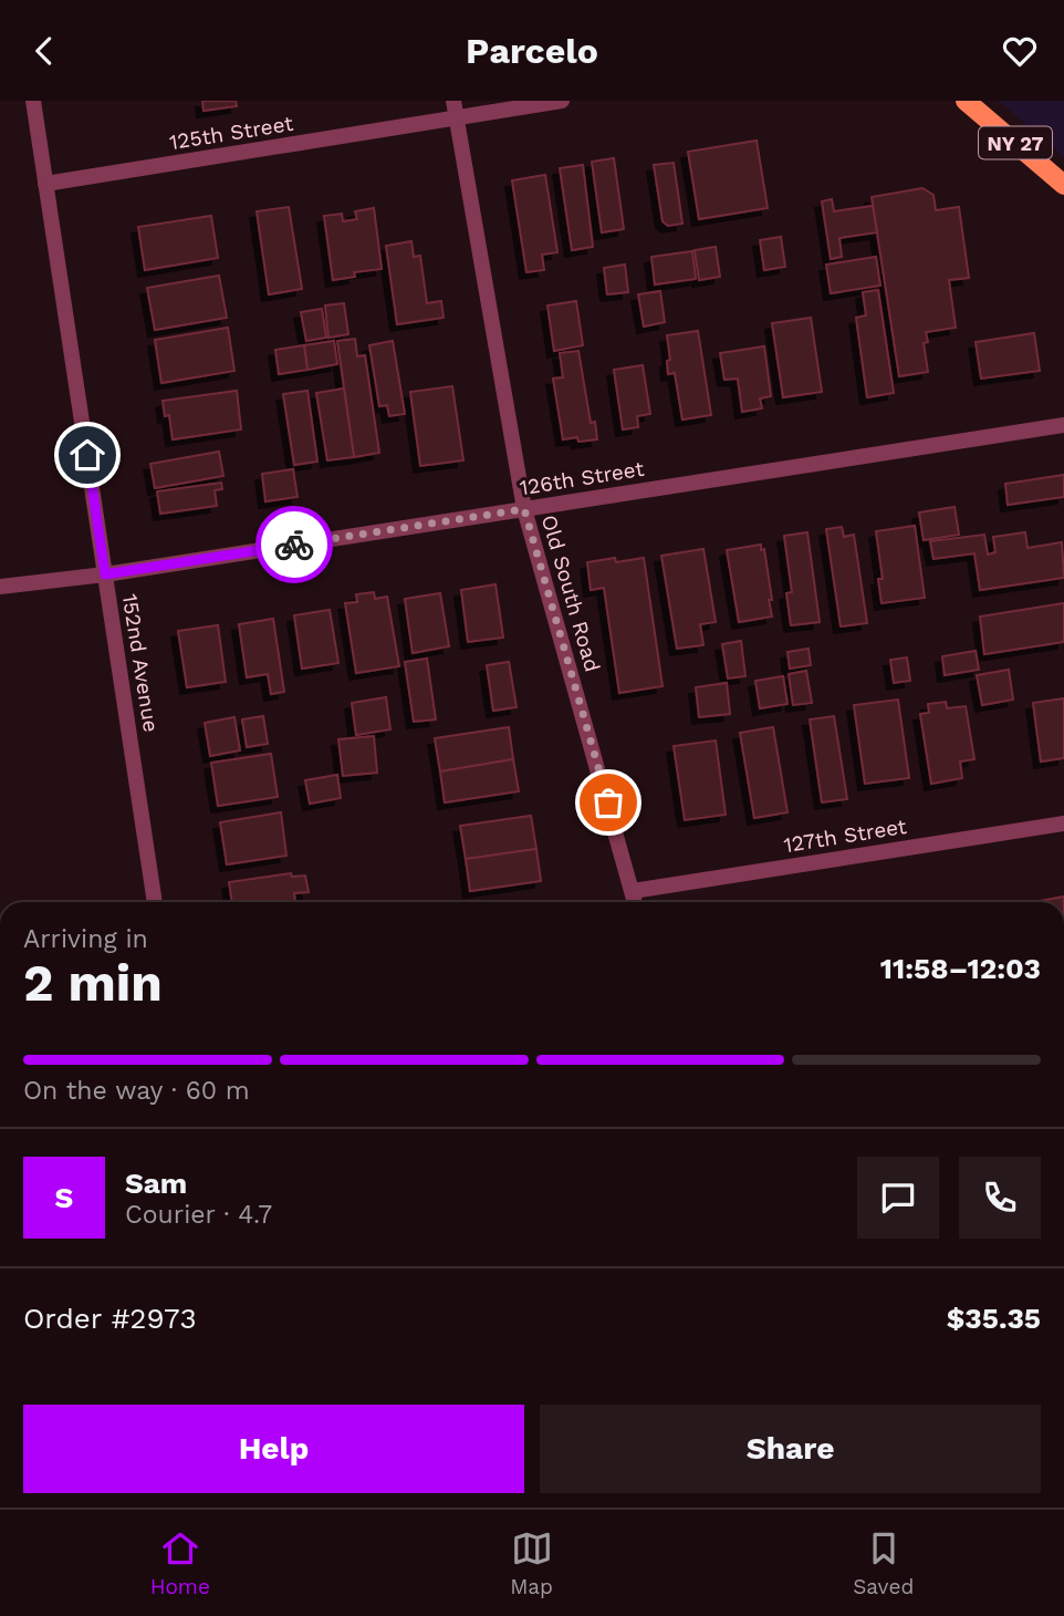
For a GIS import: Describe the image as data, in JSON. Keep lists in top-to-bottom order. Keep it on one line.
{"streets":{"main road":["NY 27"],"street":["125th Street","126th Street","Old South Road","152nd Avenue","127th Street"]},"crossings":[["125th Street","Old South Road"],["125th Street","152nd Avenue"],["126th Street","Old South Road"],["126th Street","152nd Avenue"],["Old South Road","127th Street"]],"page":{"header":"Parcelo","heading":["2 min","Arriving in","11:58–12:03"],"panel":["Sam","Courier · 4.7","Order #2973","$35.35"],"bar":"On the way · 60 m","round":"S","buttons":["Help","Share"],"tabs":["Home","Map","Saved"]}}
